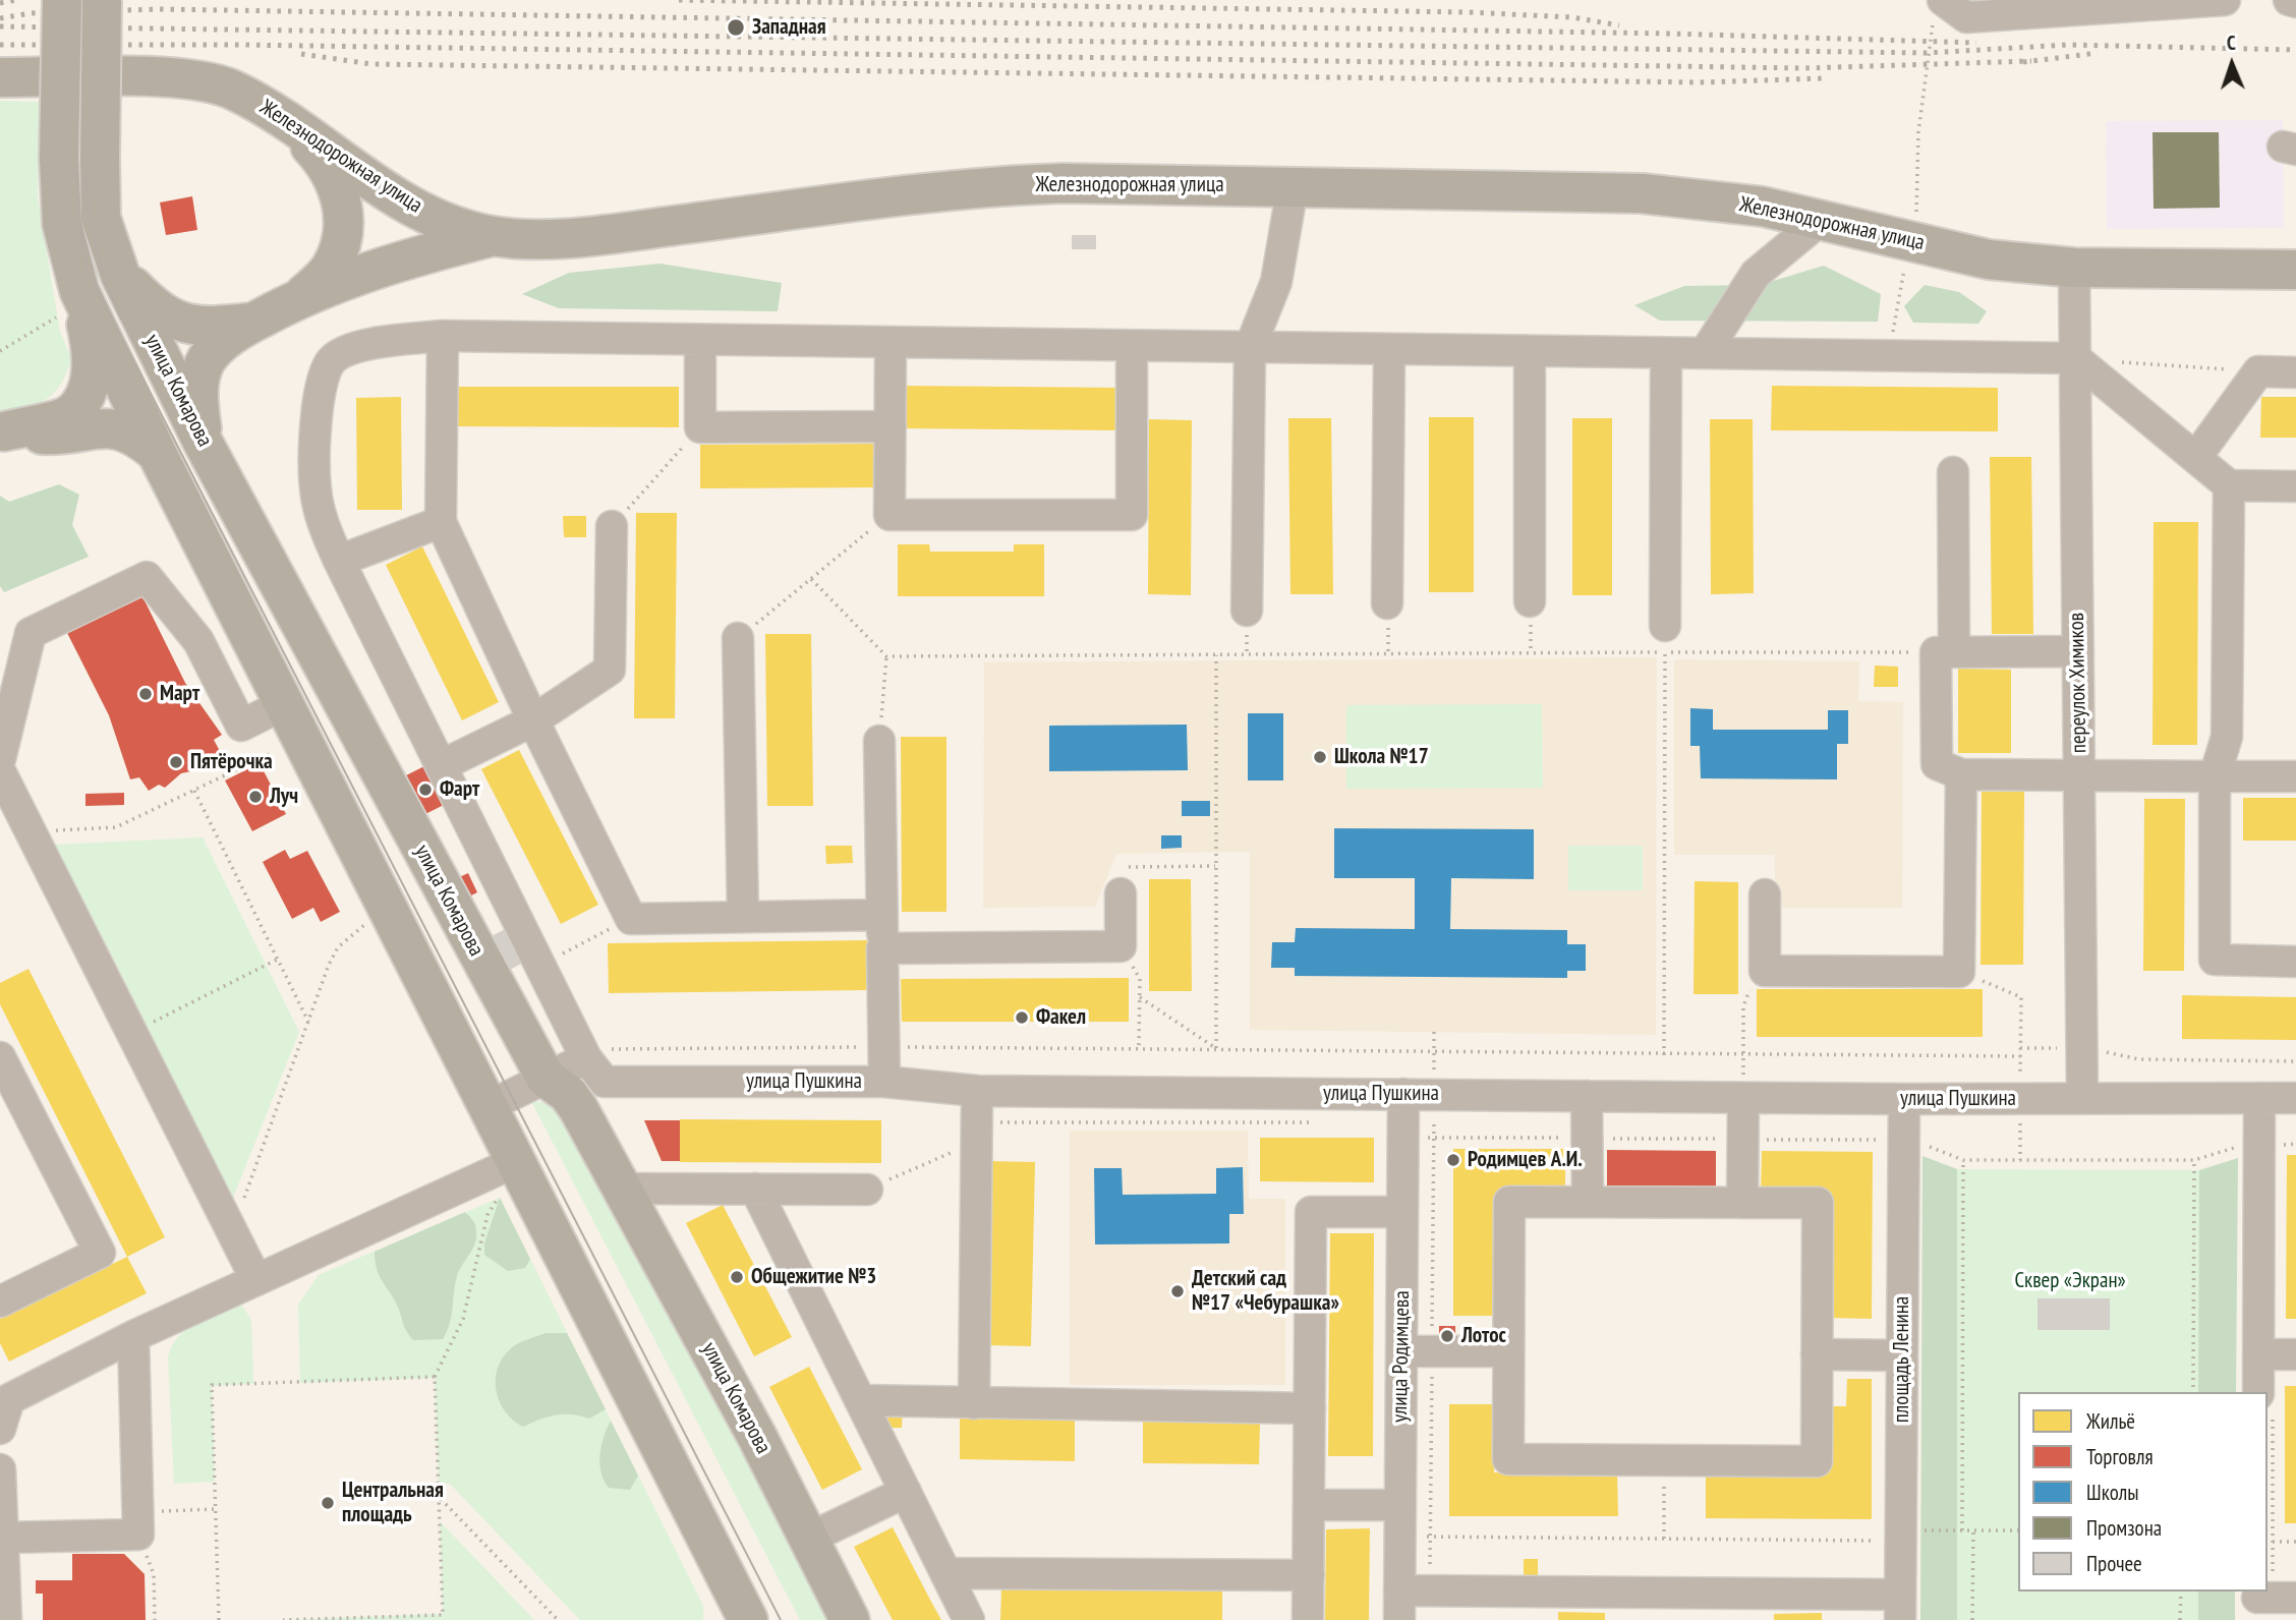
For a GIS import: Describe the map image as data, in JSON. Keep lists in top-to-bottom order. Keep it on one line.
{"streets":{"main road":["Железнодорожная улица","улица Комарова"],"street":["переулок Химиков","улица Пушкина","улица Родимцева","площадь Ленина"]},"crossings":[["Железнодорожная улица","переулок Химиков"],["переулок Химиков","улица Пушкина"],["улица Пушкина","улица Родимцева"],["улица Пушкина","площадь Ленина"]],"parks":["Сквер «Экран»"],"places":["Западная","Март","Школа №17","Пятёрочка","Фарт","Луч","Факел","Родимцев А.И.","Общежитие №3","Детский сад №17 «Чебурашка»","Лотос","Центральная площадь"],"legend":["Жильё","Торговля","Школы","Промзона","Прочее"],"north":"top"}
